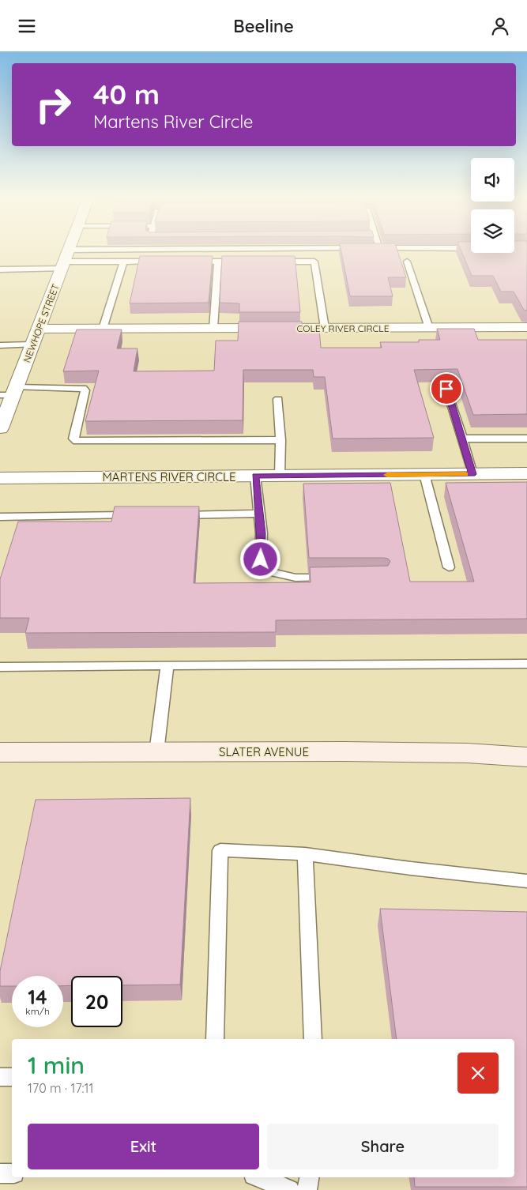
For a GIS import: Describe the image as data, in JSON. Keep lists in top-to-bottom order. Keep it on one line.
{"streets":{"main road":["SLATER AVENUE"],"street":["NEWHOPE STREET","COLEY RIVER CIRCLE","MARTENS RIVER CIRCLE"]},"crossings":[["NEWHOPE STREET","COLEY RIVER CIRCLE"]],"page":{"header":"Beeline","turn":["40 m","Martens River Circle"],"speed":"14 km/h","limit":"20","heading":["1 min","170 m · 17:11"],"buttons":["Exit","Share"]}}
